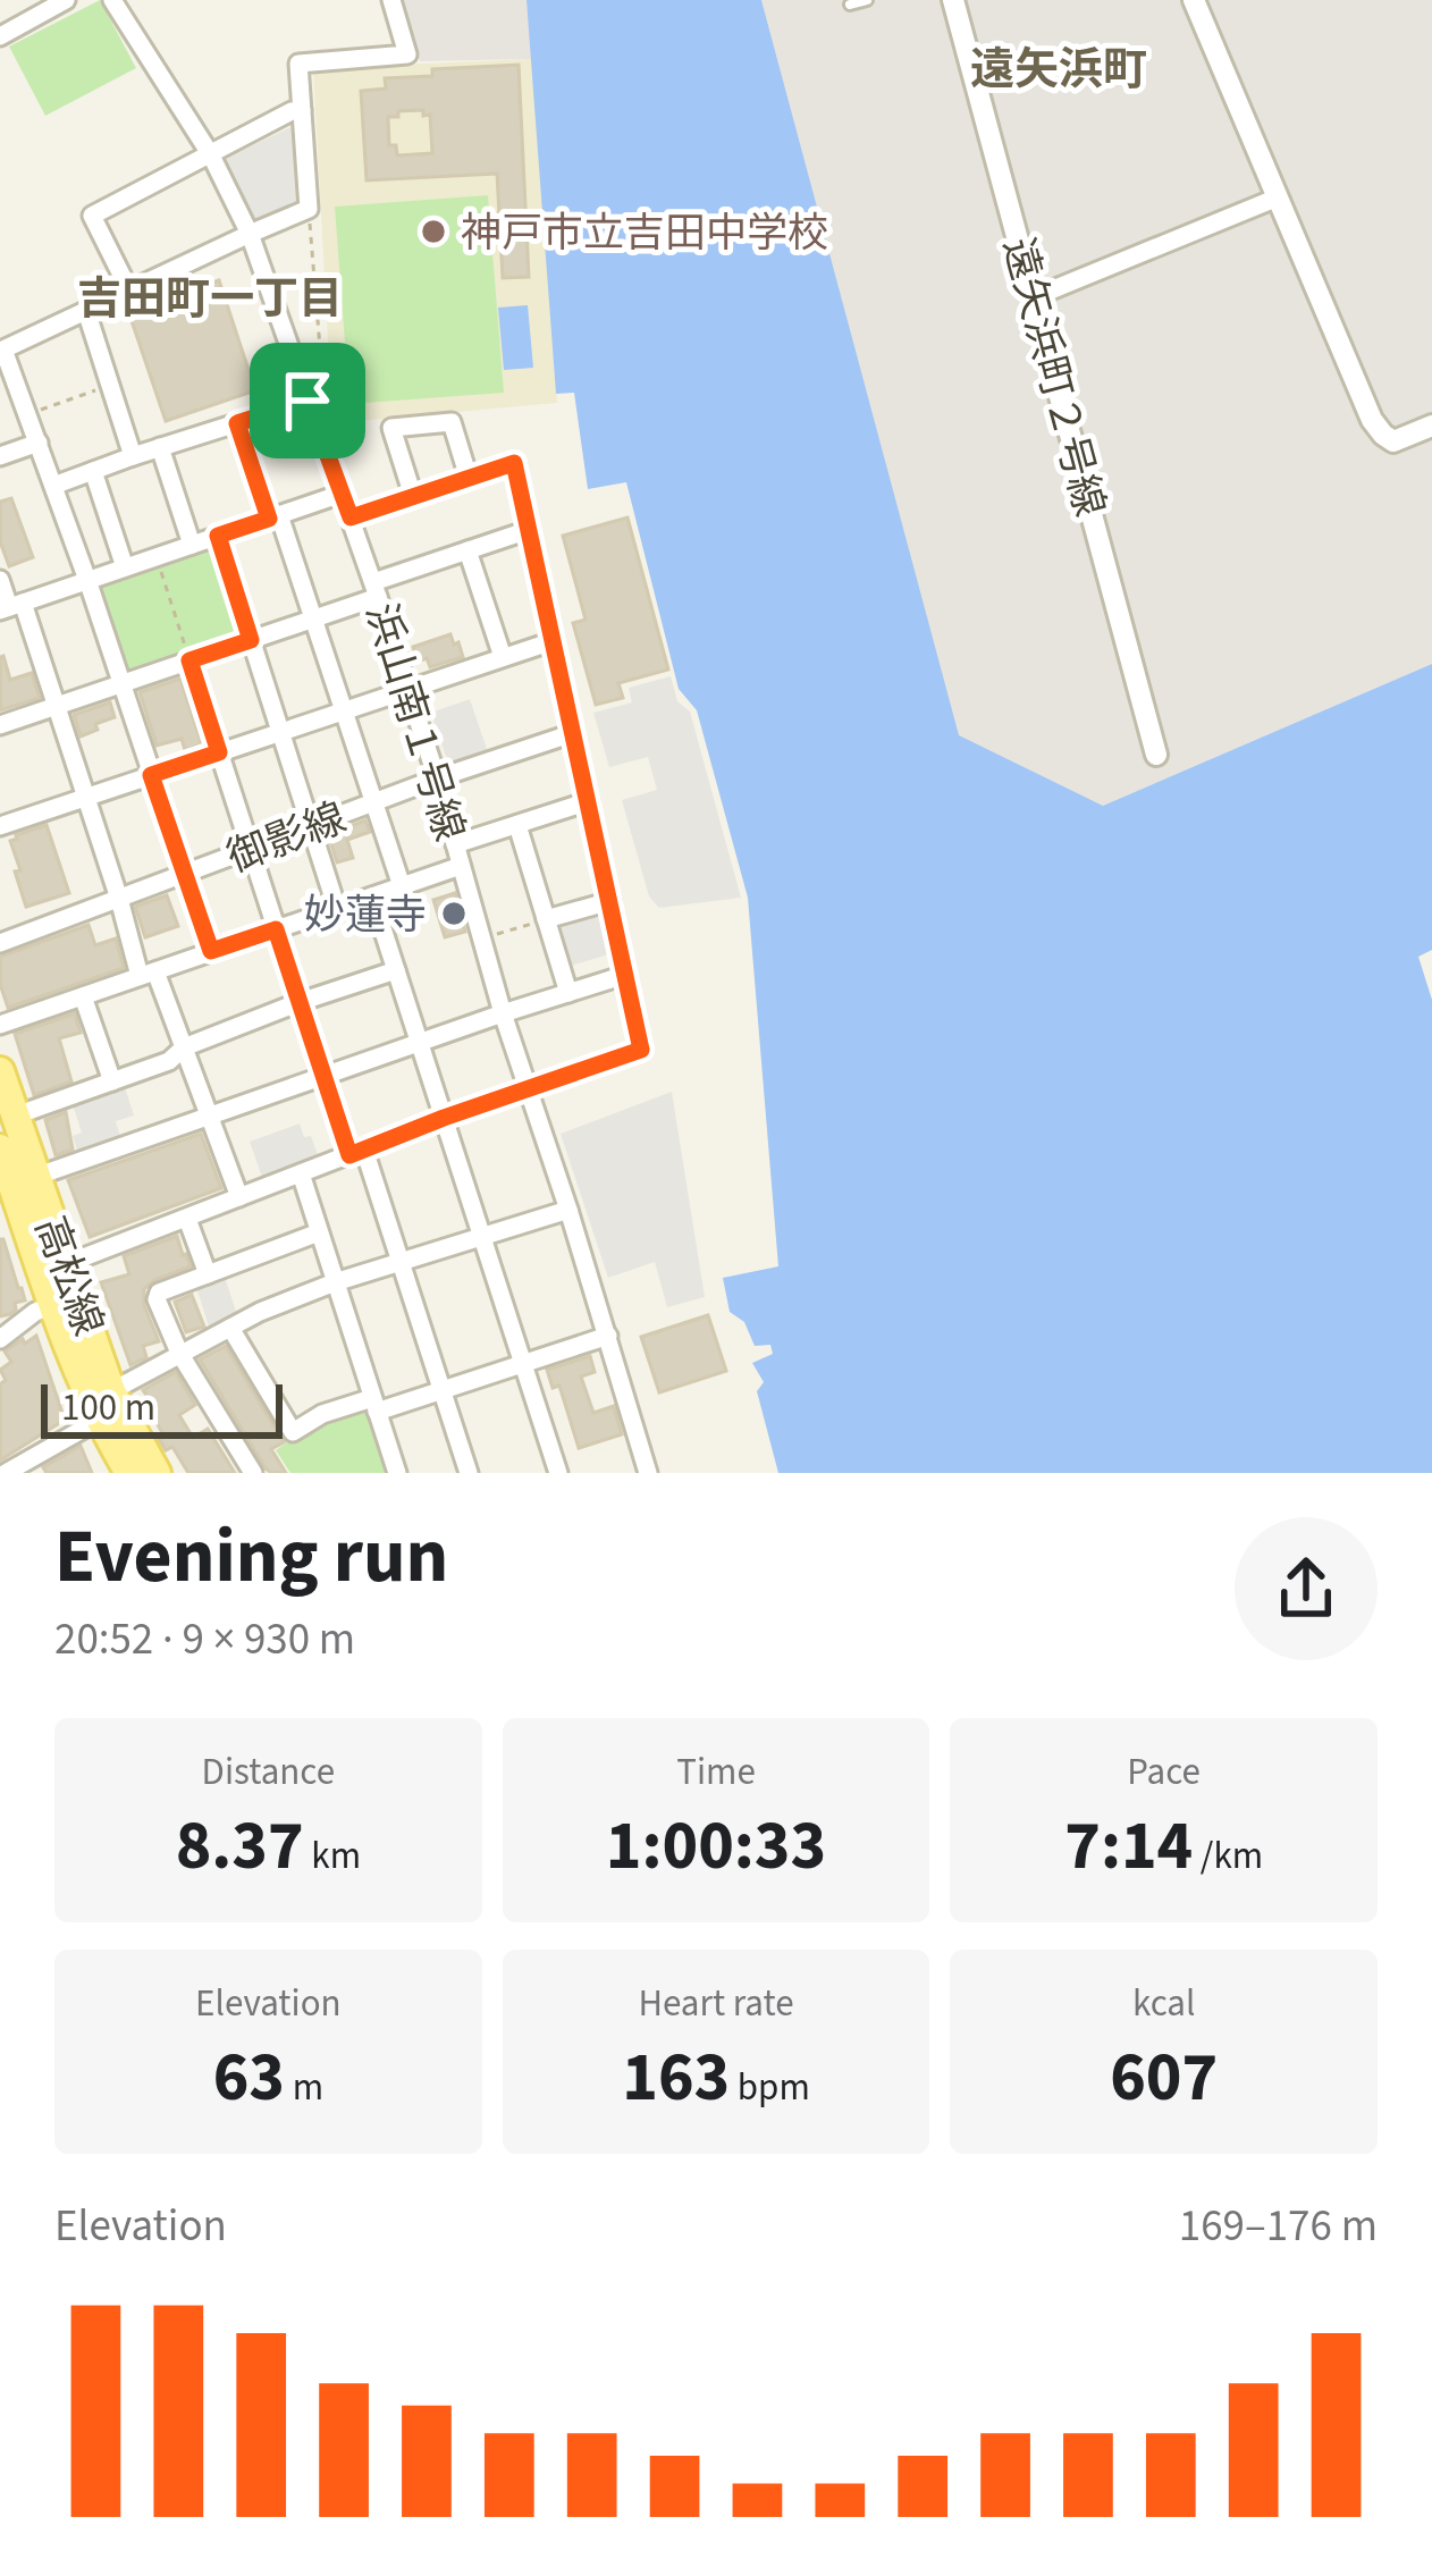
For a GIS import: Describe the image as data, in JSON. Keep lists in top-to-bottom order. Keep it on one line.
{"streets":{"main road":["高松線"],"street":["遠矢浜町２号線","浜山南１号線","御影線"]},"crossings":[["浜山南１号線","御影線"]],"districts":["遠矢浜町","吉田町一丁目"],"places":["神戸市立吉田中学校","妙蓮寺"],"scale_bar":"100 m","page":{"scale":"100 m","heading":["Evening run","20:52 · 9 × 930 m"],"stats":[["Distance","8.37 km"],["Time","1:00:33"],["Pace","7:14 /km"],["Elevation","63 m"],["Heart rate","163 bpm"],["kcal","607"]],"chart":["Elevation","169–176 m"]}}
